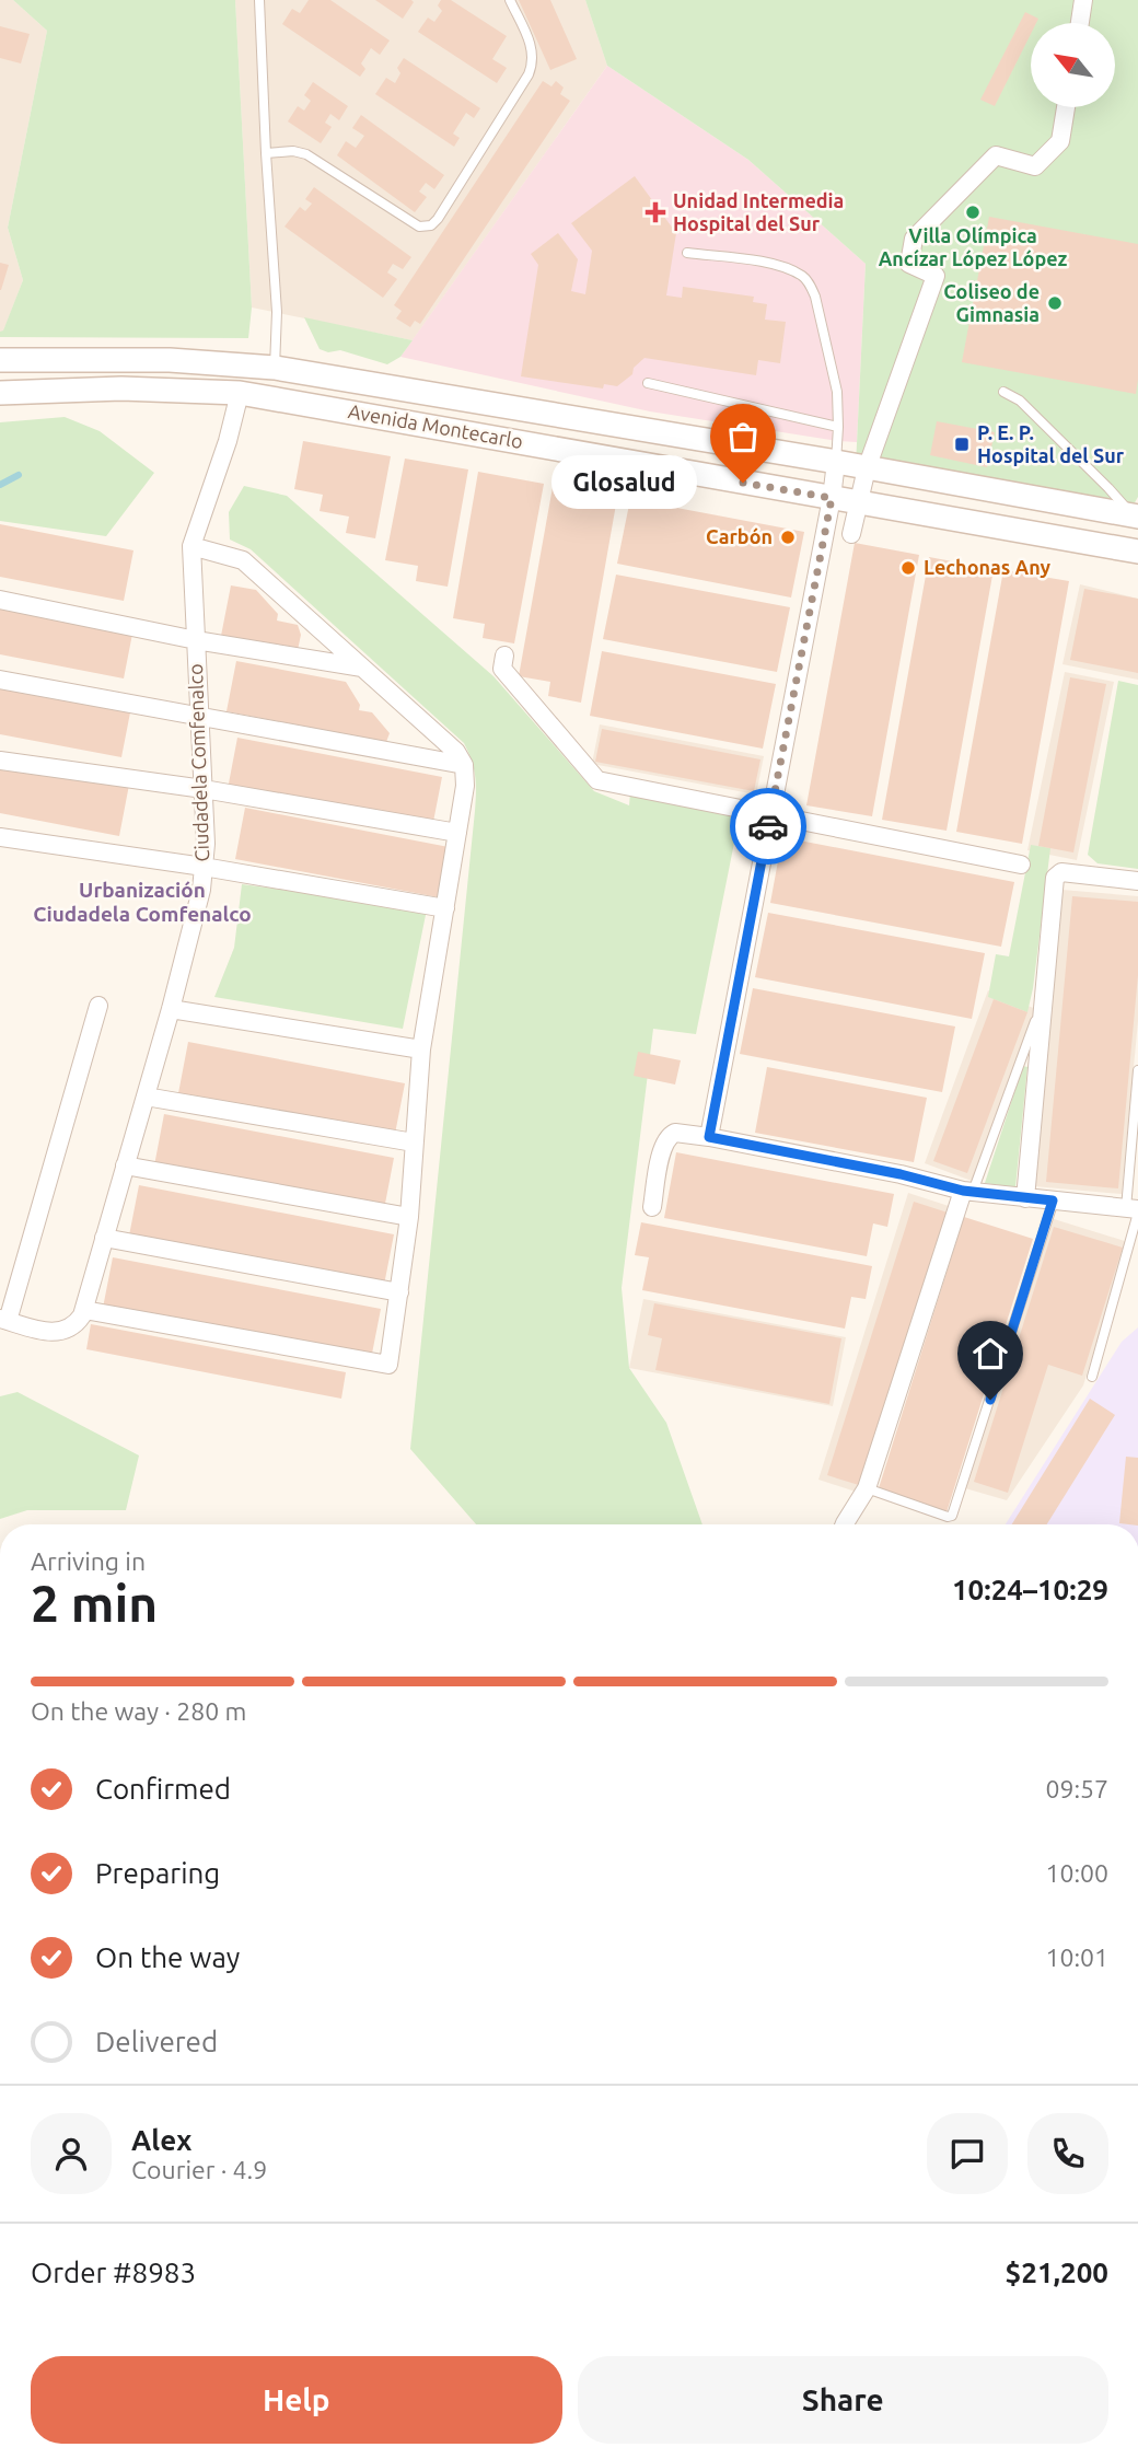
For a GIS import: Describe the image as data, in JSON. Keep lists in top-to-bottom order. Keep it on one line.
{"streets":{"main road":["Avenida Montecarlo"],"street":["Ciudadela Comfenalco"]},"crossings":[["Avenida Montecarlo","Ciudadela Comfenalco"]],"districts":["Urbanización Ciudadela Comfenalco"],"places":{"health":["Unidad Intermedia Hospital del Sur"],"other":["Villa Olímpica Ancízar López López","Coliseo de Gimnasia","Glosalud","Carbón","Lechonas Any"],"transit":["P. E. P. Hospital del Sur"]},"north":"top left","page":{"bubble":"Glosalud","heading":["2 min","Arriving in","10:24–10:29"],"panel":["Alex","Courier · 4.9","Order #8983","$21,200"],"bar":"On the way · 280 m","list":[["Confirmed","09:57"],["Preparing","10:00"],["On the way","10:01"],"Delivered"],"buttons":["Help","Share"]}}
